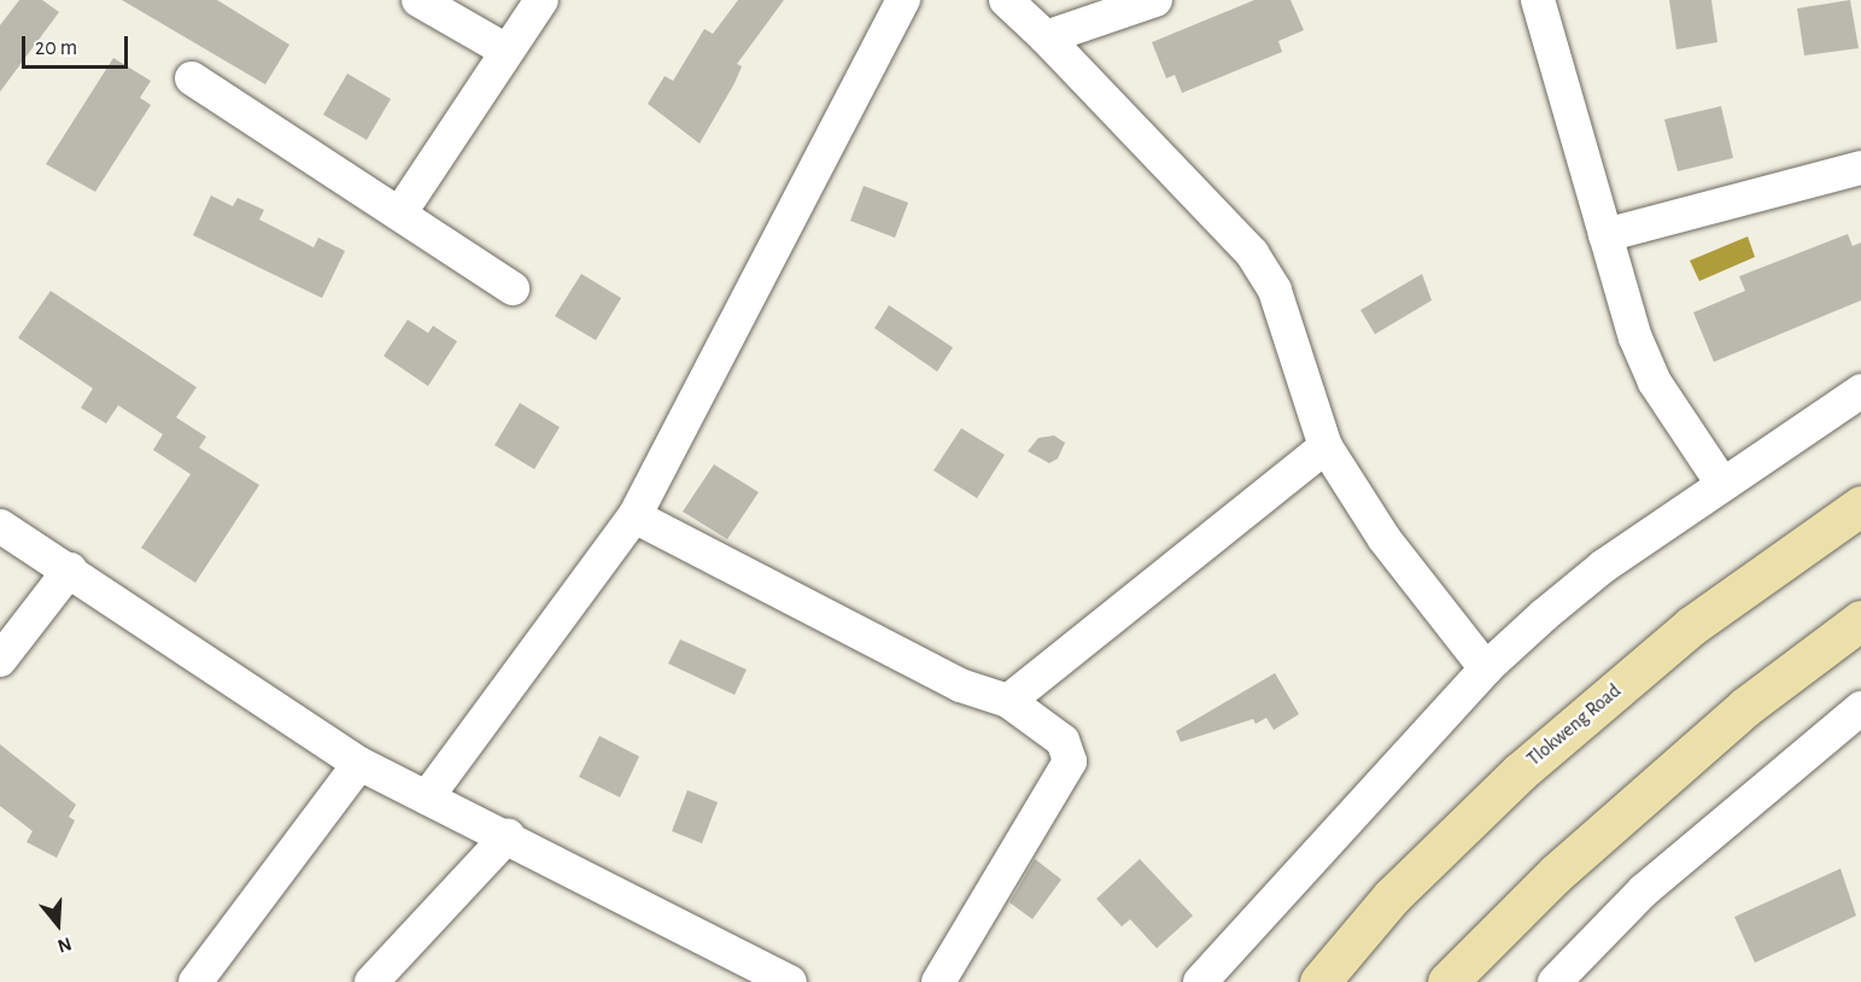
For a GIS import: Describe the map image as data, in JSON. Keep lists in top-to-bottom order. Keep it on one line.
{"streets":{"main road":["Tlokweng Road"]},"scale_bar":"20 m","north":"bottom"}
